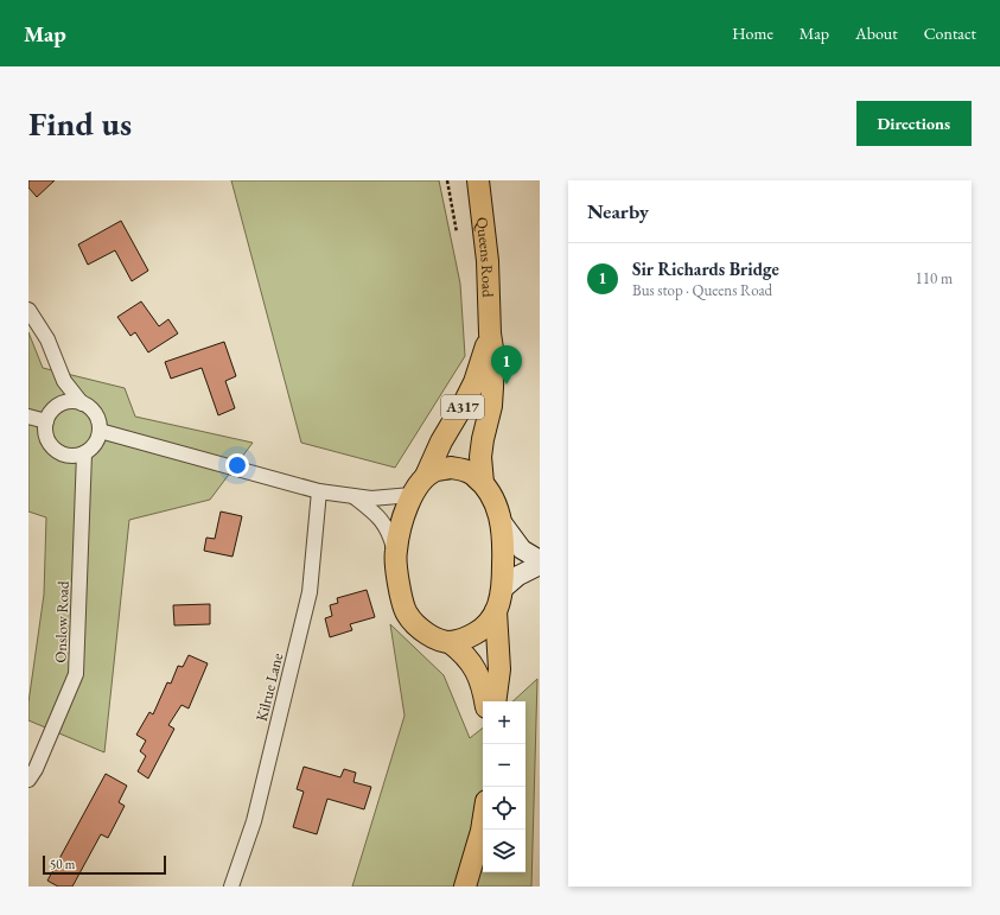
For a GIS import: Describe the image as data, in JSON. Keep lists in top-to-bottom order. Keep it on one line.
{"streets":{"main road":["Queens Road","A317"],"street":["Onslow Road","Kilrue Lane"]},"scale_bar":"50 m","page":{"header":"Map","nav":["Home","Map","About","Contact"],"buttons":"Directions","title":"Find us","heading":"Nearby","list":[{"mark":"1","name":"Sir Richards Bridge","note":"Bus stop · Queens Road","value":"110 m"}],"pins":"1","map_buttons":["+","−"],"scale":"50 m"}}
